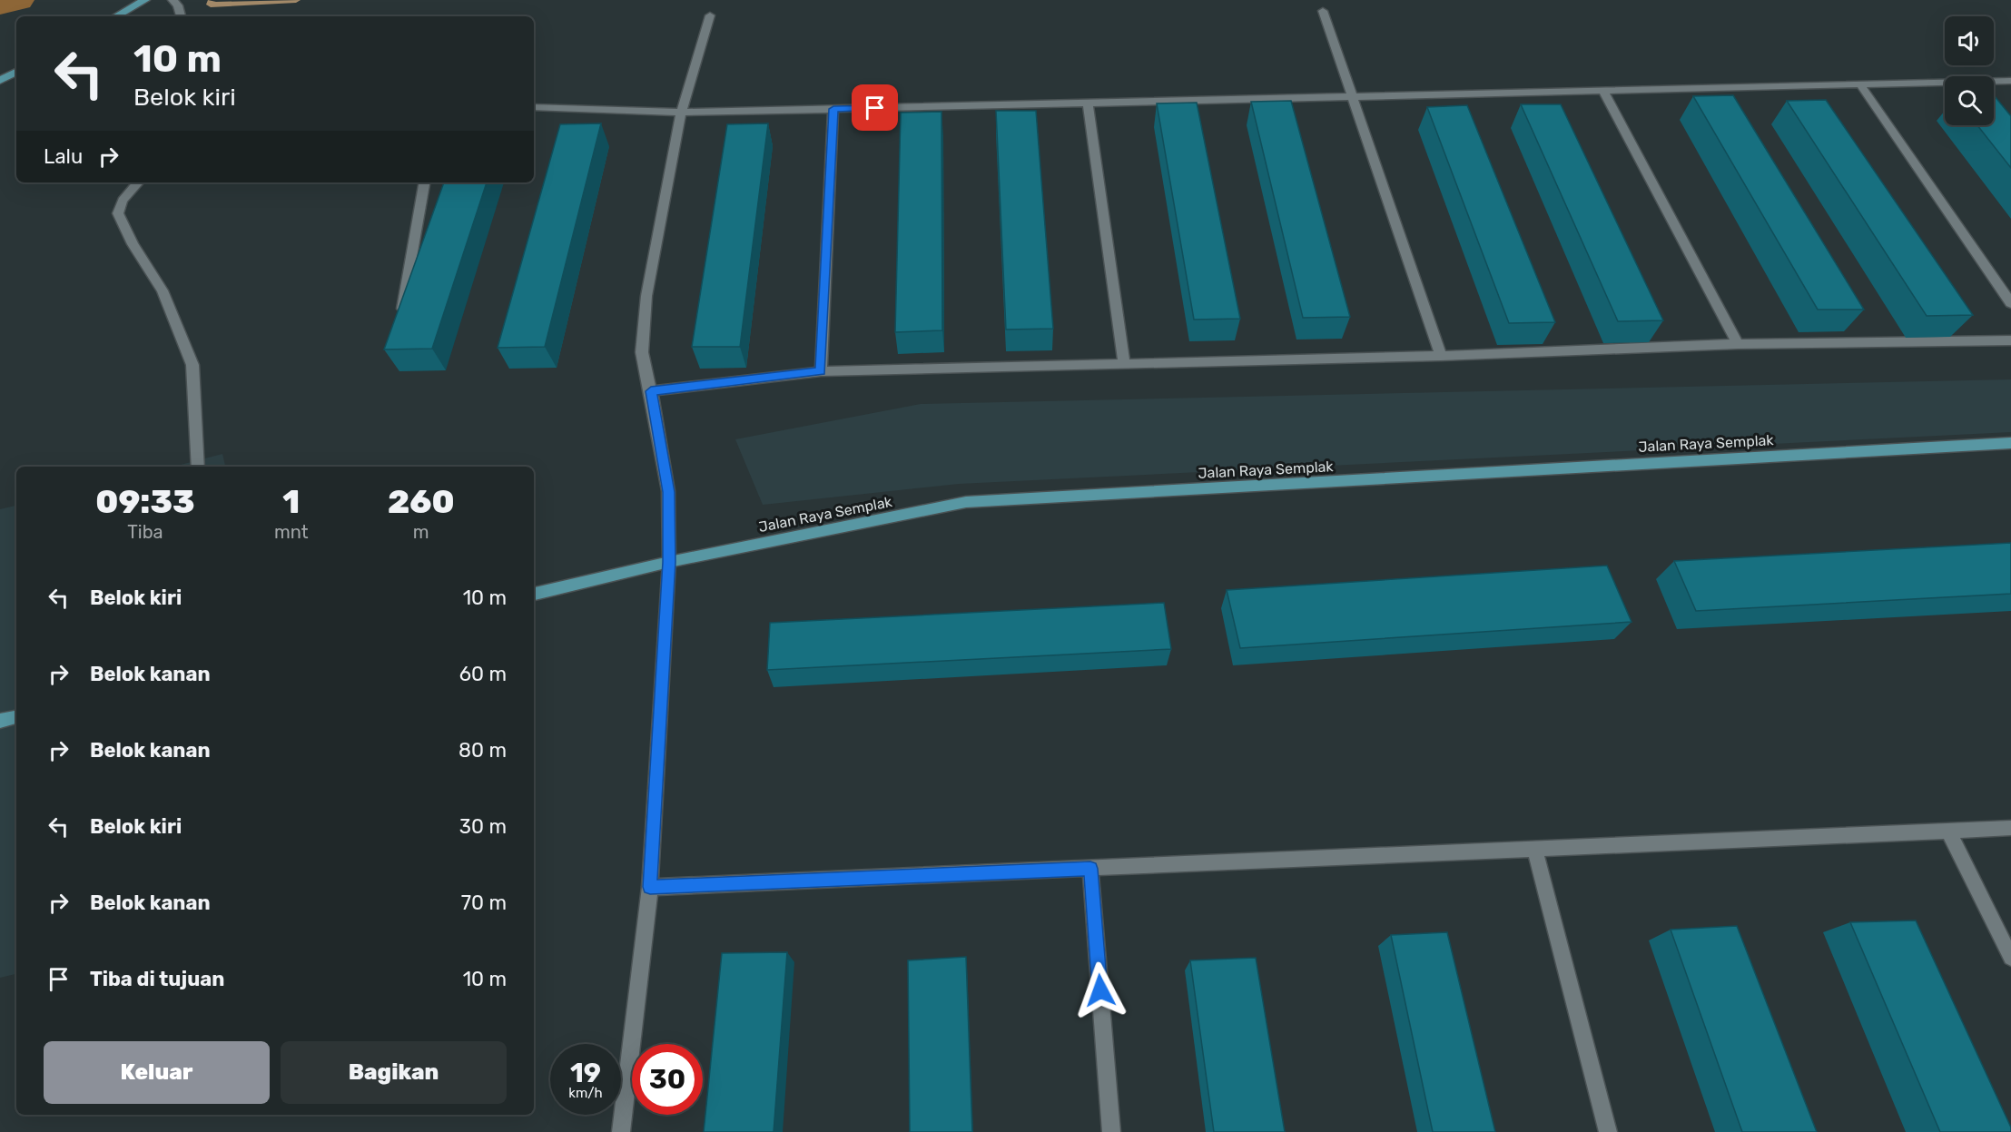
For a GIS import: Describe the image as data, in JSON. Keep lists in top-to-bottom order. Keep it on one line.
{"streets":{"main road":["Jalan Raya Semplak"]},"page":{"turn":["10 m","Belok kiri"],"then":"Lalu","eta":["09:33","Tiba","1","mnt","260","m"],"list":[{"name":"Belok kiri","value":"10 m"},{"name":"Belok kanan","value":"60 m"},{"name":"Belok kanan","value":"80 m"},{"name":"Belok kiri","value":"30 m"},{"name":"Belok kanan","value":"70 m"},{"name":"Tiba di tujuan","value":"10 m"}],"buttons":["Keluar","Bagikan"],"speed":"19 km/h","limit":"30"}}
